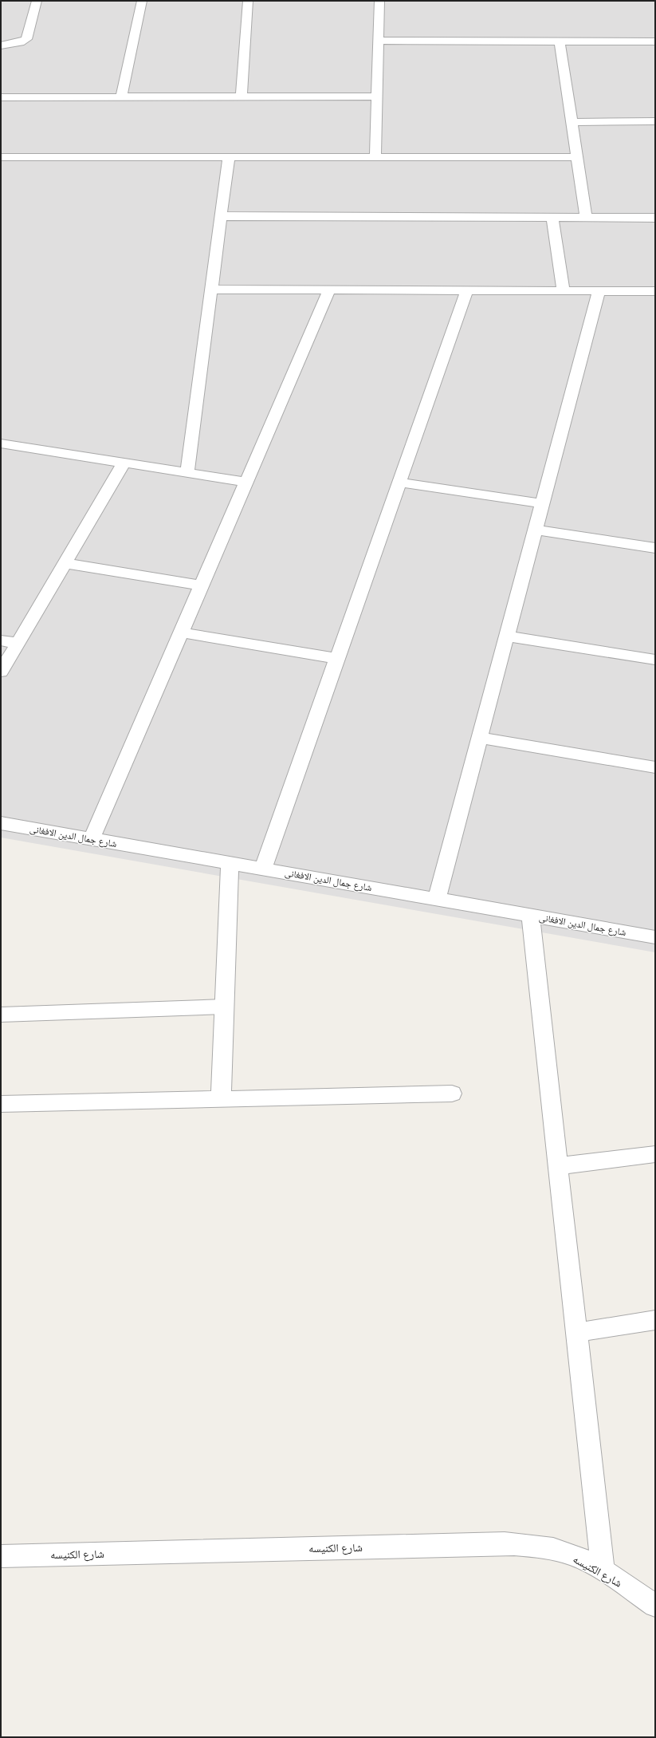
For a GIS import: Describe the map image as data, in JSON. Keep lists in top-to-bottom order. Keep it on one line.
{"streets":{"street":["شارع جمال الدين الافغانى","شارع الكنيسه"]}}
